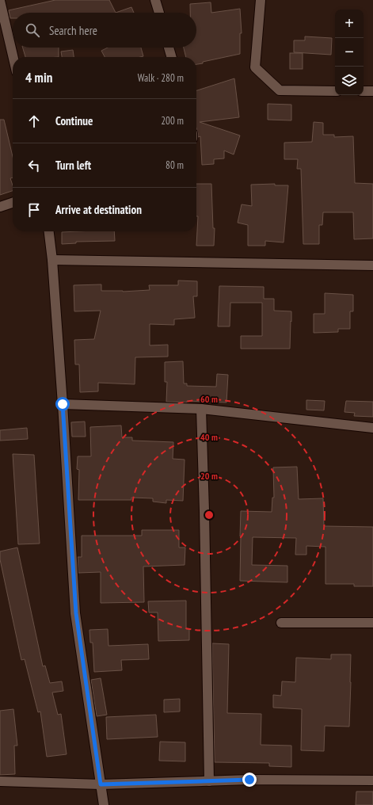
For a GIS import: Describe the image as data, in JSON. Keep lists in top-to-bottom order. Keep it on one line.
{"page":{"map_buttons":["+","−"],"search":"Search here","heading":["4 min","Walk · 280 m"],"list":[["Continue","200 m"],["Turn left","80 m"],"Arrive at destination"]},"rings":["60 m","40 m","20 m"]}
